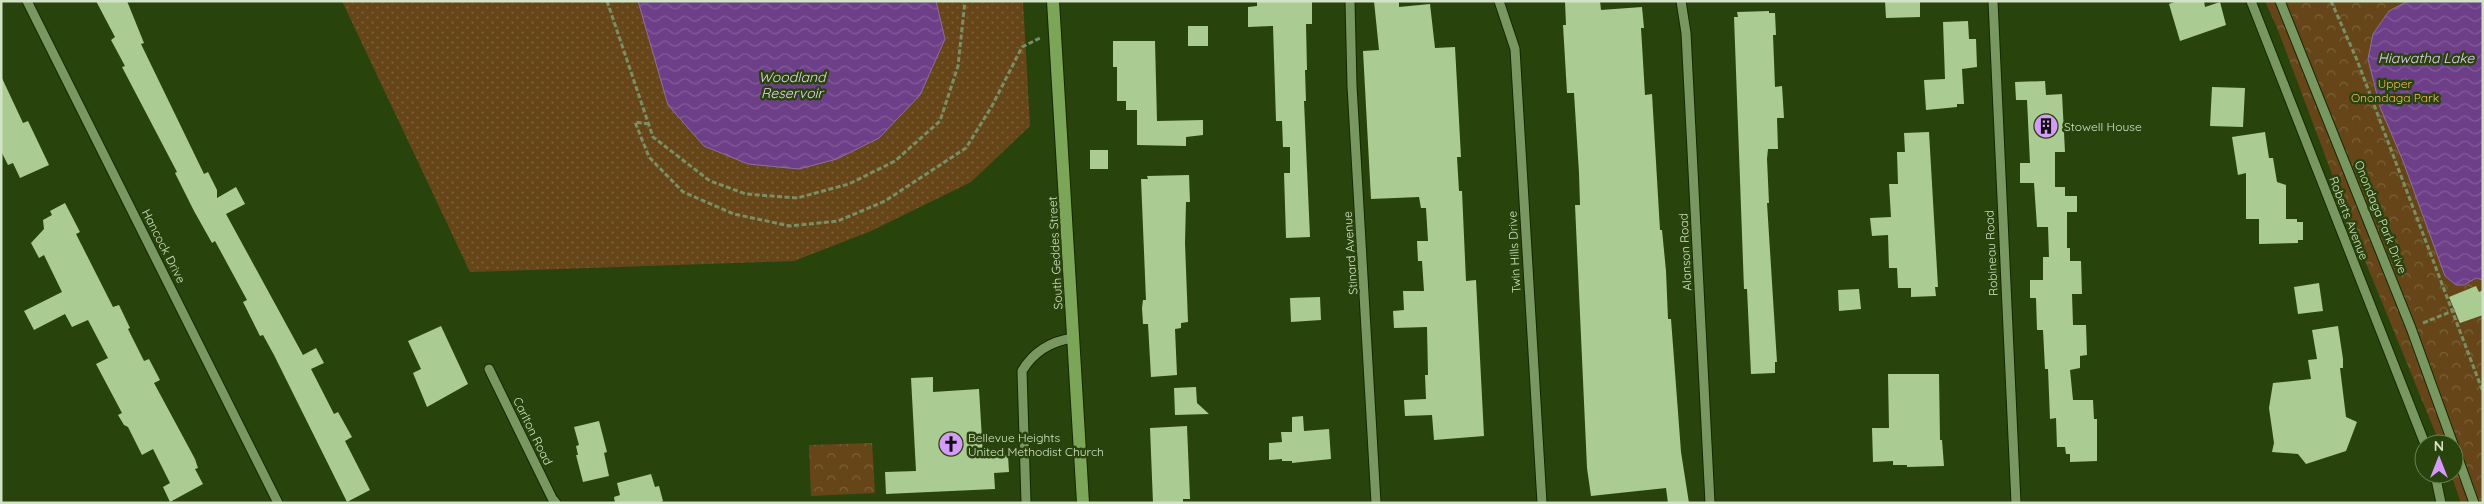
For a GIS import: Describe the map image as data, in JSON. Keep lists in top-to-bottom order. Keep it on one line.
{"streets":{"main road":["South Geddes Street"],"street":["Onondaga Park Drive","Roberts Avenue","Hancock Drive","Twin Hills Drive","Alanson Road","Stinard Avenue","Robineau Road","Carlton Road"]},"water":["Hiawatha Lake","Woodland Reservoir"],"parks":["Upper Onondaga Park"],"places":{"building":["Stowell House"],"church":["Bellevue Heights United Methodist Church"]},"north":"top"}
